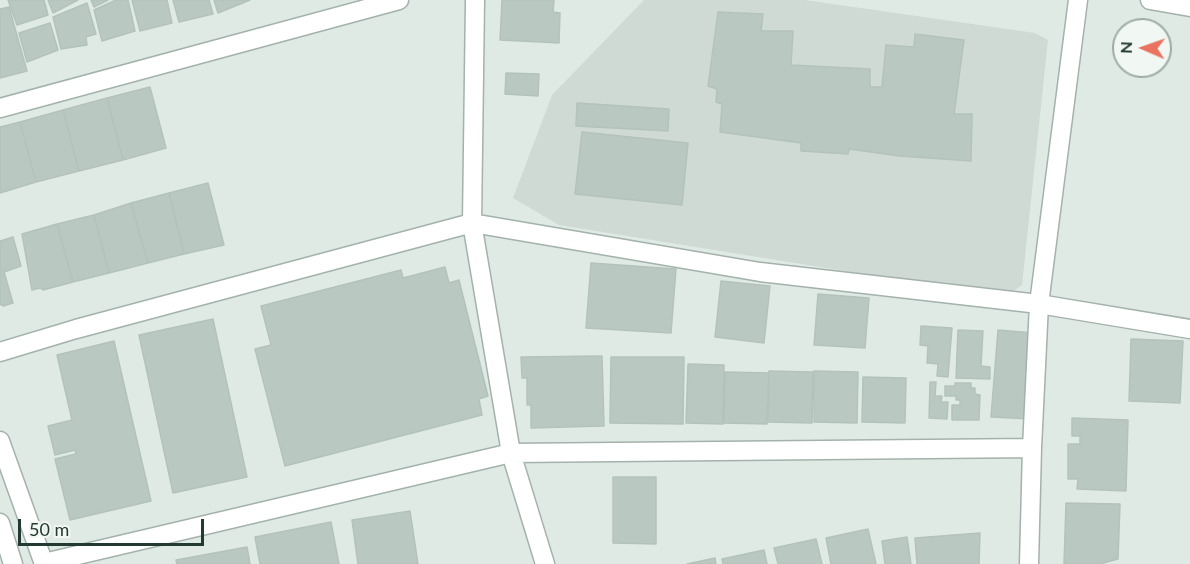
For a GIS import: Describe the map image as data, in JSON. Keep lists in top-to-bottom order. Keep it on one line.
{"scale_bar":"50 m","north":"left"}
